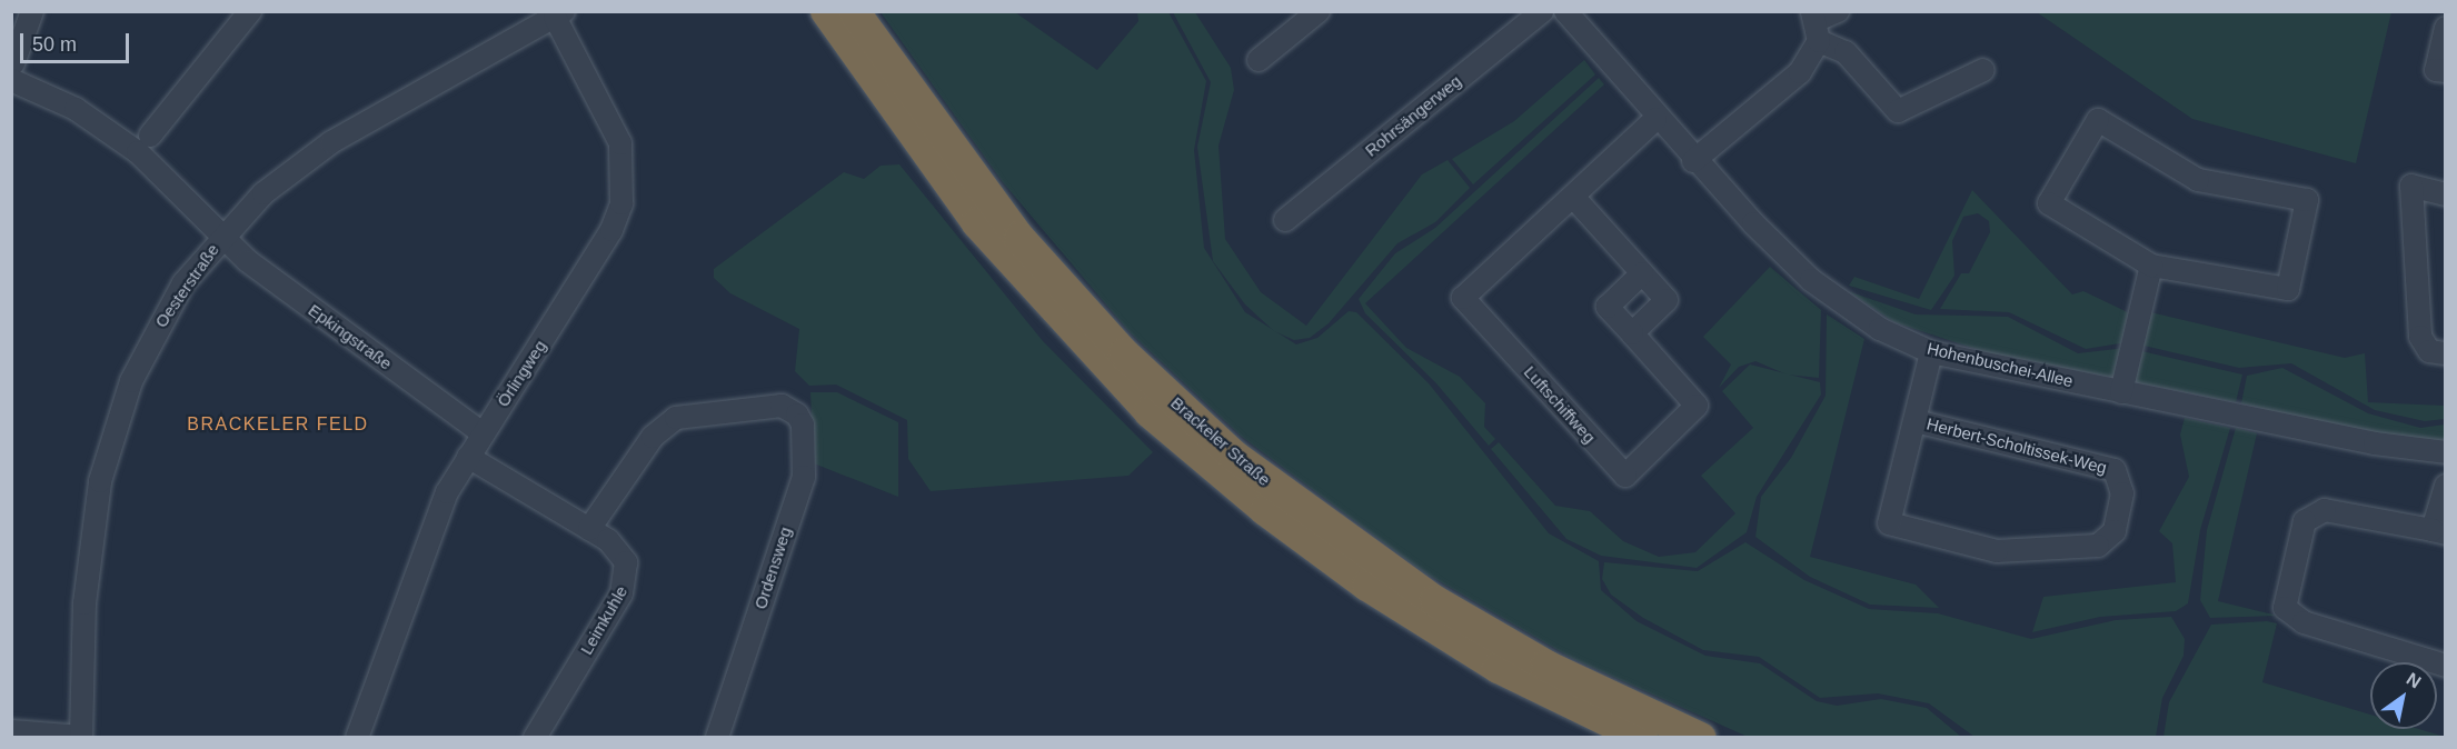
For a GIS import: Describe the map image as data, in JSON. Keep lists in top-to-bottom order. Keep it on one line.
{"streets":{"highway":["Brackeler Straße"],"street":["Rohrsängerweg","Oesterstraße","Epkingstraße","Hohenbuschei-Allee","Örlingweg","Luftschiffweg","Herbert-Scholtissek-Weg","Ordensweg","Leimkuhle"]},"crossings":[["Oesterstraße","Epkingstraße"],["Oesterstraße","Örlingweg"],["Epkingstraße","Örlingweg"],["Hohenbuschei-Allee","Luftschiffweg"],["Hohenbuschei-Allee","Herbert-Scholtissek-Weg"],["Örlingweg","Leimkuhle"],["Ordensweg","Leimkuhle"]],"districts":["BRACKELER FELD"],"scale_bar":"50 m","north":"top right"}
